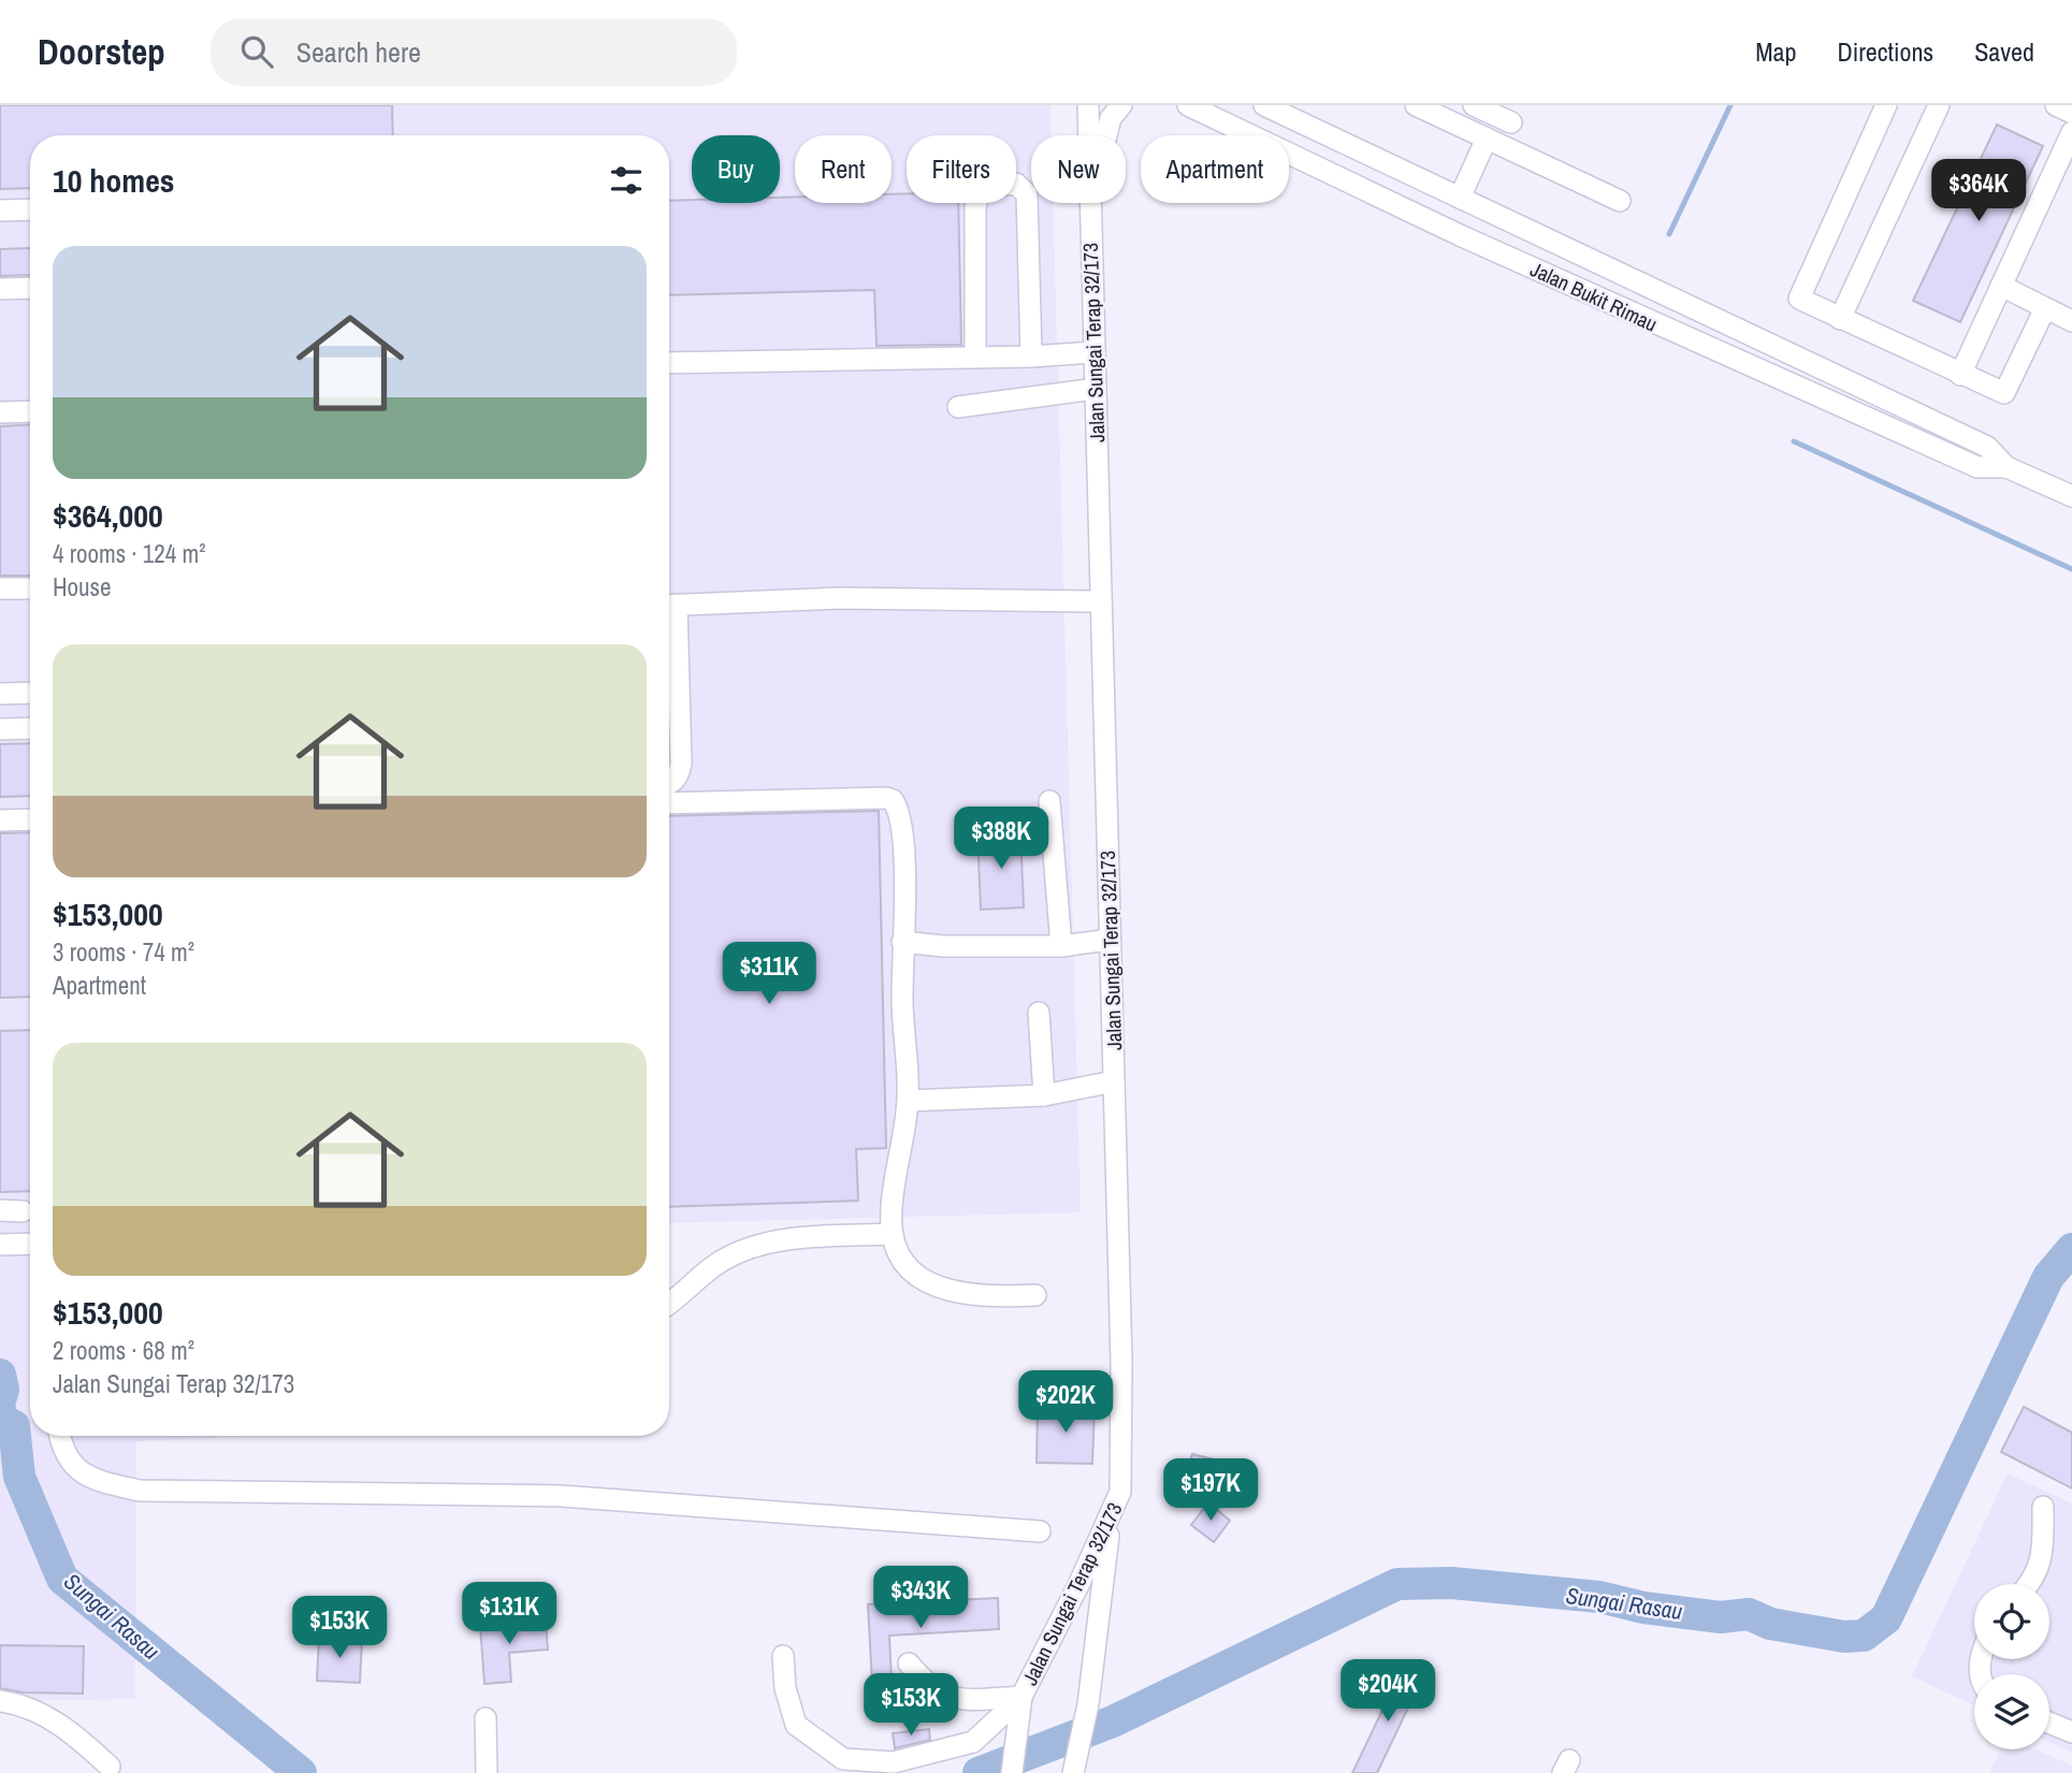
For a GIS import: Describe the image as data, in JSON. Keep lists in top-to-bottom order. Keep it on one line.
{"streets":{"street":["Jalan Bukit Rimau","Jalan Sungai Terap 32/173"]},"water":["Sungai Rasau"],"page":{"header":"Doorstep","search":"Search here","nav":["Map","Directions","Saved"],"chip":["Buy","Rent","Filters","New","Apartment"],"heading":"10 homes","price":["$364K","$388K","$311K","$202K","$197K","$343K","$131K","$153K","$204K","$153K"],"list":[{"name":"$364,000","note":"4 rooms · 124 m² · House"},{"name":"$153,000","note":"3 rooms · 74 m² · Apartment"},{"name":"$153,000","note":"2 rooms · 68 m² · Jalan Sungai Terap 32/173"}]}}
